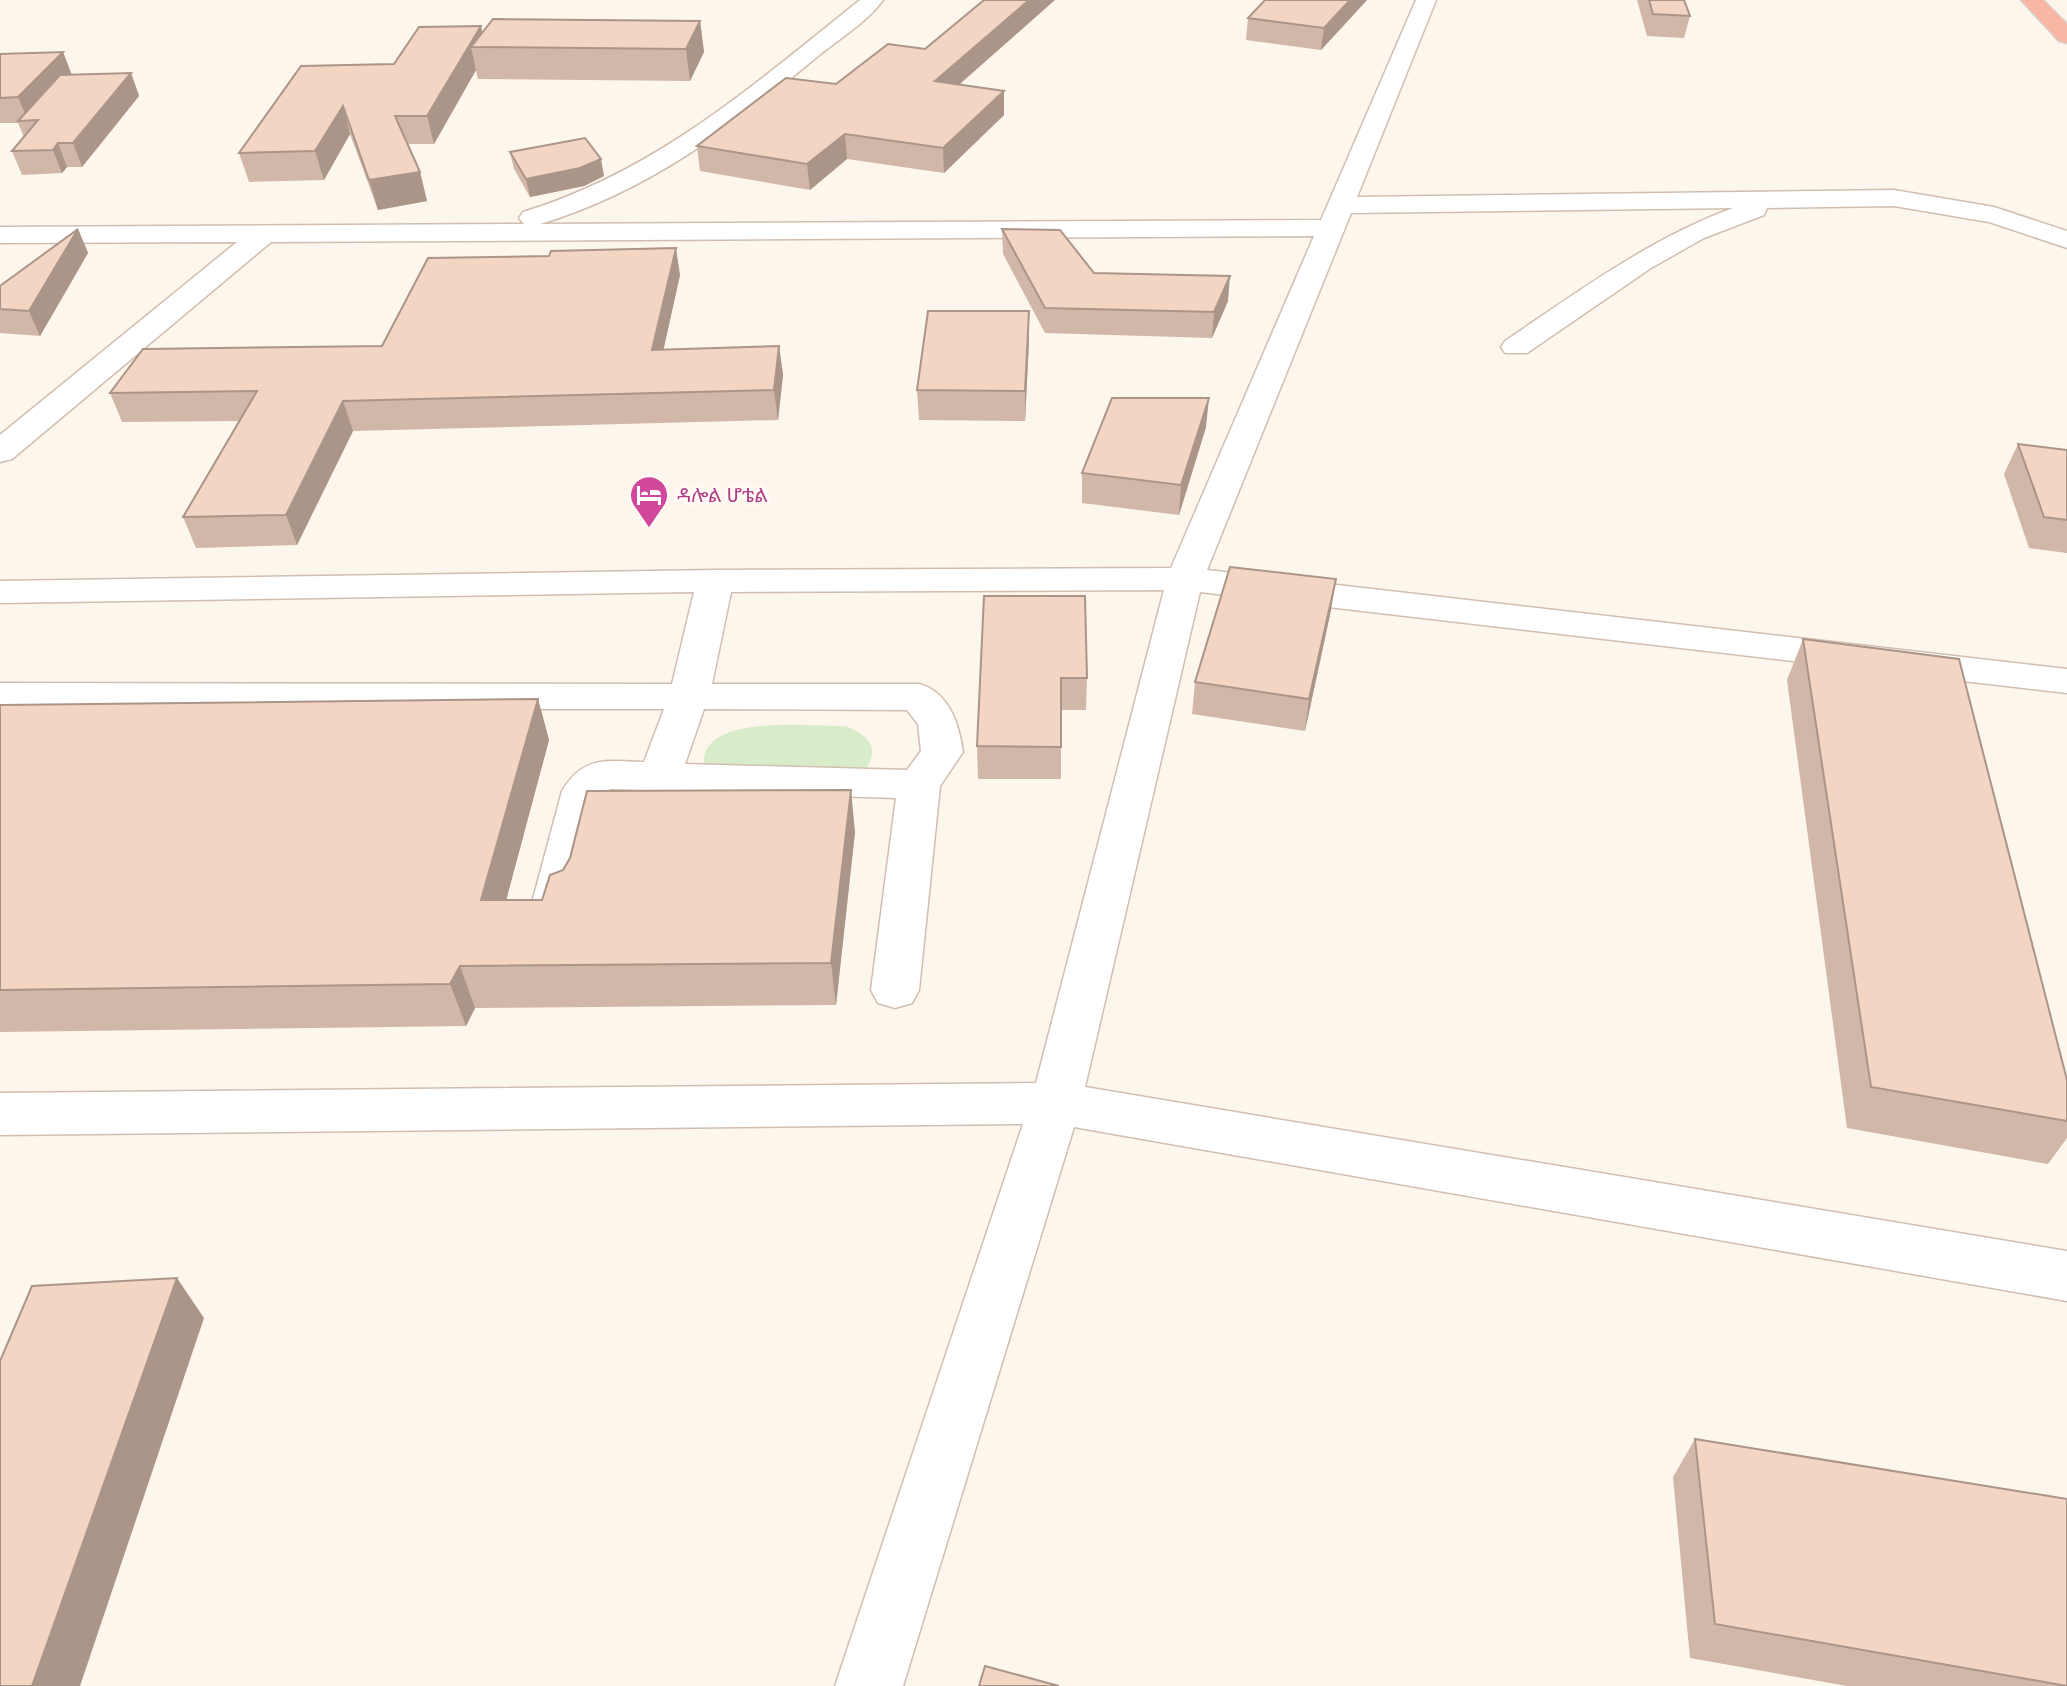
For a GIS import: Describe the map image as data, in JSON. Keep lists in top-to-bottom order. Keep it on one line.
{"places":{"hotel":["ዳሎል ሆቴል"]}}
